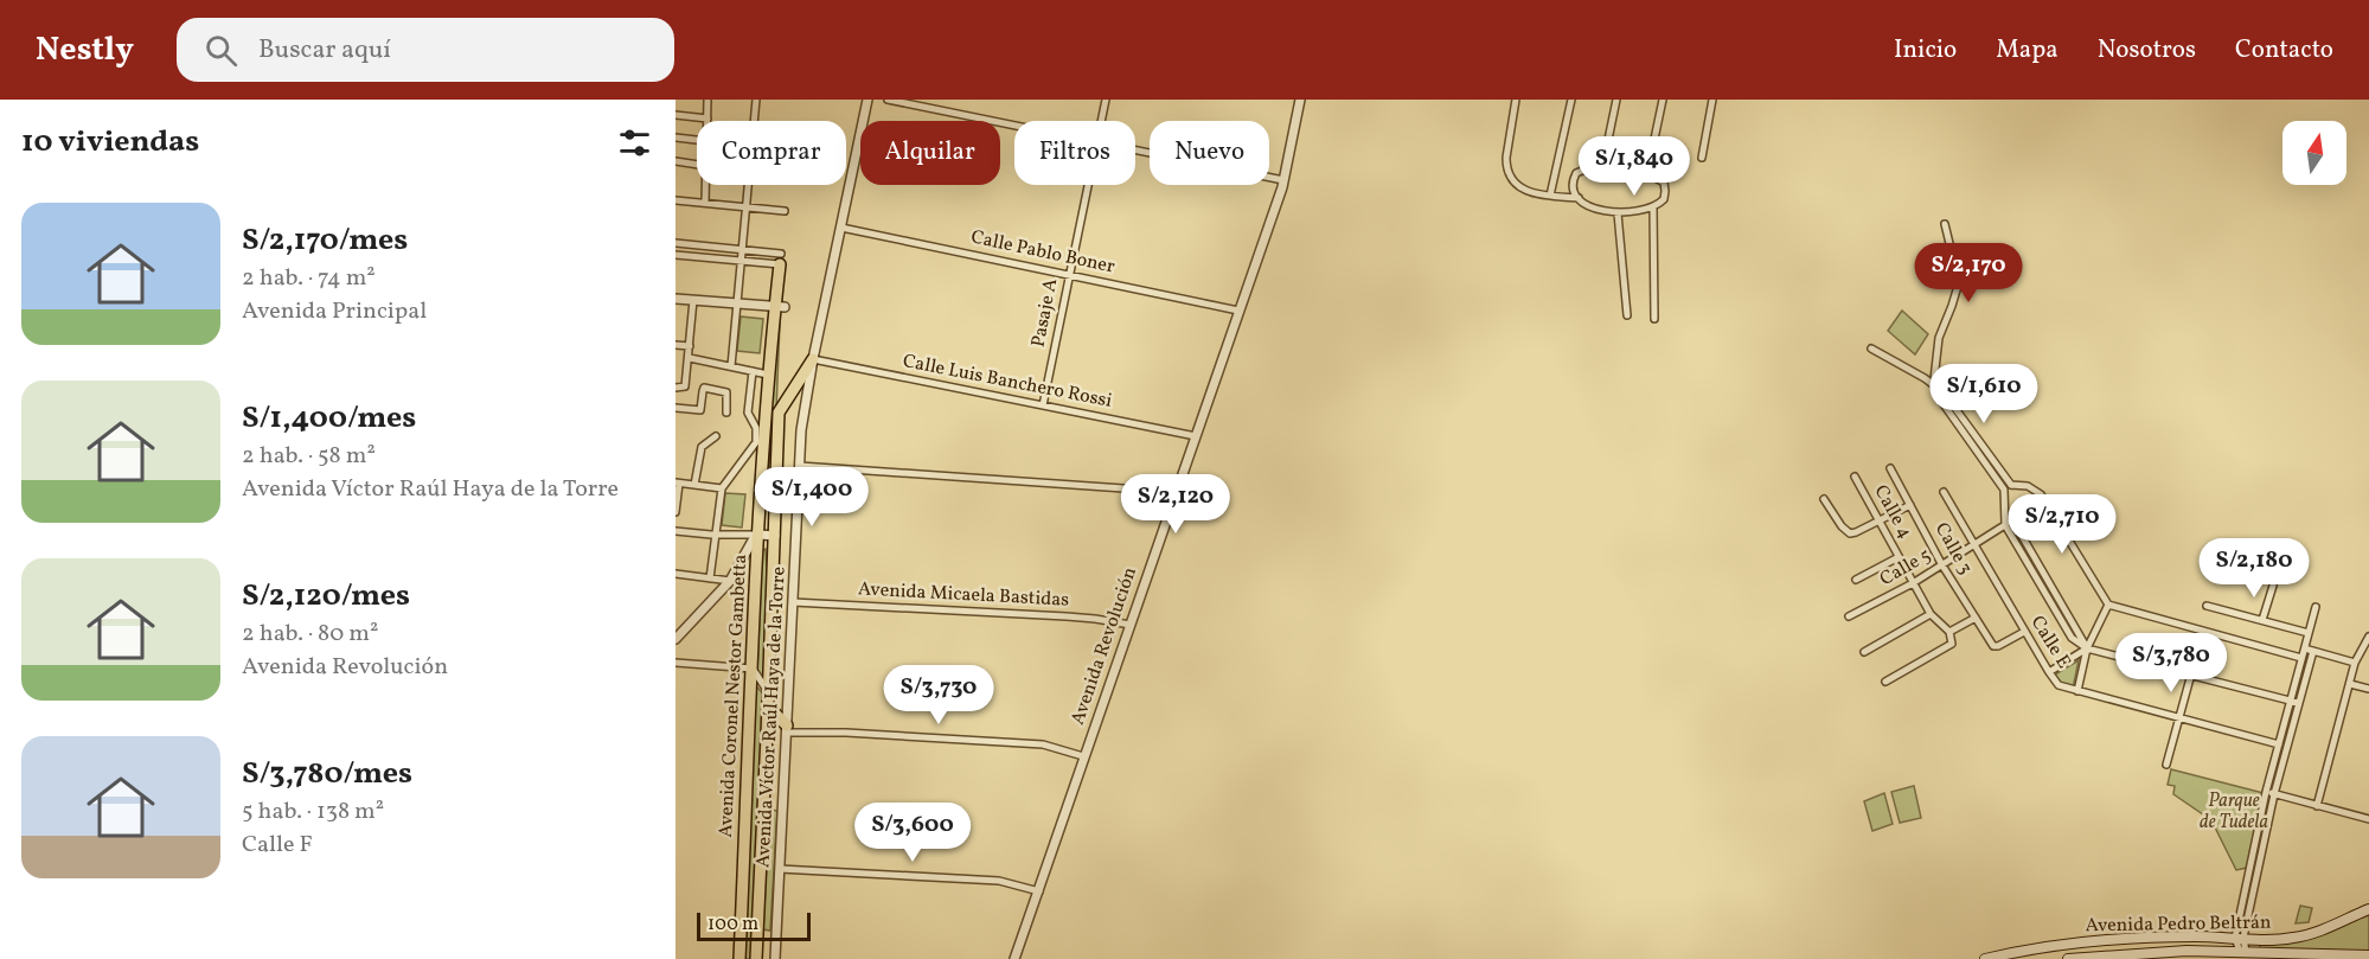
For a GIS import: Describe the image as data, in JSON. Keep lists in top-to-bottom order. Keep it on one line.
{"streets":{"highway":["Avenida Coronel Nestor Gambetta"],"main road":["Avenida Pedro Beltrán"],"street":["Calle Pablo Boner","Pasaje A","Calle Luis Banchero Rossi","Calle 4","Calle 3","Calle 5","Avenida Micaela Bastidas","Calle E","Avenida Revolución","Avenida Víctor Raúl Haya de la Torre"]},"crossings":[["Calle Pablo Boner","Pasaje A"],["Calle Pablo Boner","Avenida Revolución"],["Calle Pablo Boner","Avenida Víctor Raúl Haya de la Torre"],["Pasaje A","Calle Luis Banchero Rossi"],["Calle Luis Banchero Rossi","Avenida Revolución"],["Calle Luis Banchero Rossi","Avenida Coronel Nestor Gambetta"],["Calle Luis Banchero Rossi","Avenida Víctor Raúl Haya de la Torre"],["Calle 4","Calle 5"],["Calle 3","Calle 5"],["Calle 3","Calle E"],["Calle 5","Calle E"],["Avenida Micaela Bastidas","Avenida Revolución"],["Avenida Micaela Bastidas","Avenida Víctor Raúl Haya de la Torre"],["Avenida Coronel Nestor Gambetta","Avenida Víctor Raúl Haya de la Torre"]],"parks":["Parque de Tudela"],"scale_bar":"100 m","north":"top","page":{"header":"Nestly","search":"Buscar aquí","nav":["Inicio","Mapa","Nosotros","Contacto"],"heading":"10 viviendas","chip":["Comprar","Alquilar","Filtros","Nuevo"],"price":["S/1,840","S/2,170","S/1,610","S/1,400","S/2,120","S/2,710","S/2,180","S/3,780","S/3,730","S/3,600"],"list":[{"name":"S/2,170/mes","note":"2 hab. · 74 m² · Avenida Principal"},{"name":"S/1,400/mes","note":"2 hab. · 58 m² · Avenida Víctor Raúl Haya de la Torre"},{"name":"S/2,120/mes","note":"2 hab. · 80 m² · Avenida Revolución"},{"name":"S/3,780/mes","note":"5 hab. · 138 m² · Calle F"}],"scale":"100 m"}}
